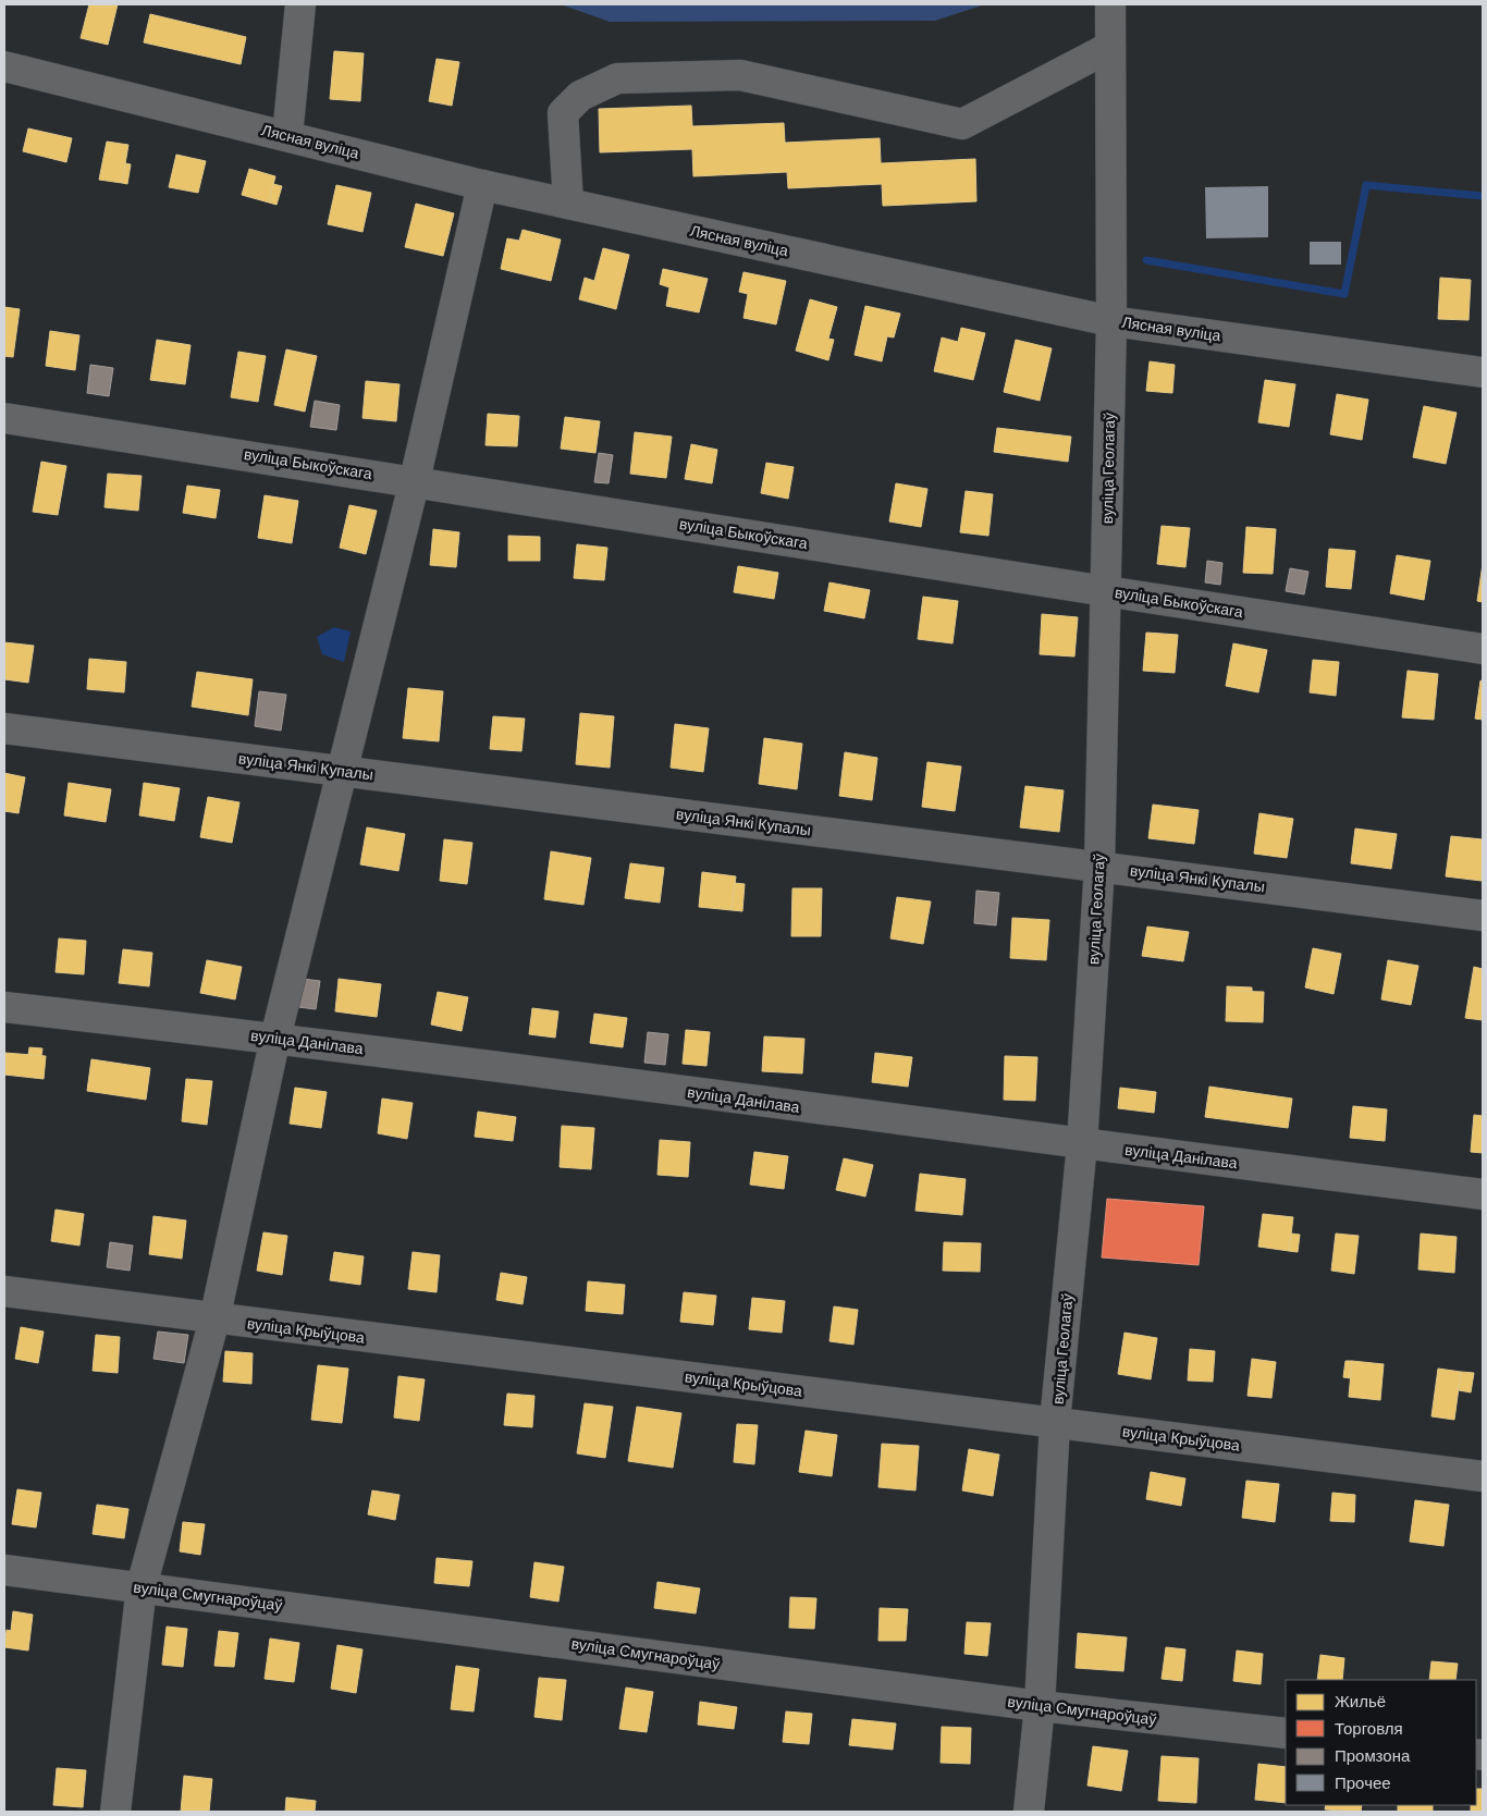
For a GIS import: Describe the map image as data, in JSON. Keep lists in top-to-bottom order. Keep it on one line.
{"streets":{"street":["Лясная вуліца","вуліца Быкоўскага","вуліца Геолагаў","вуліца Янкі Купалы","вуліца Данілава","вуліца Крыўцова","вуліца Смугнароўцаў"]},"crossings":[["Лясная вуліца","вуліца Геолагаў"],["вуліца Быкоўскага","вуліца Геолагаў"],["вуліца Геолагаў","вуліца Янкі Купалы"],["вуліца Геолагаў","вуліца Данілава"],["вуліца Геолагаў","вуліца Крыўцова"],["вуліца Геолагаў","вуліца Смугнароўцаў"]],"legend":["Жильё","Торговля","Промзона","Прочее"]}
